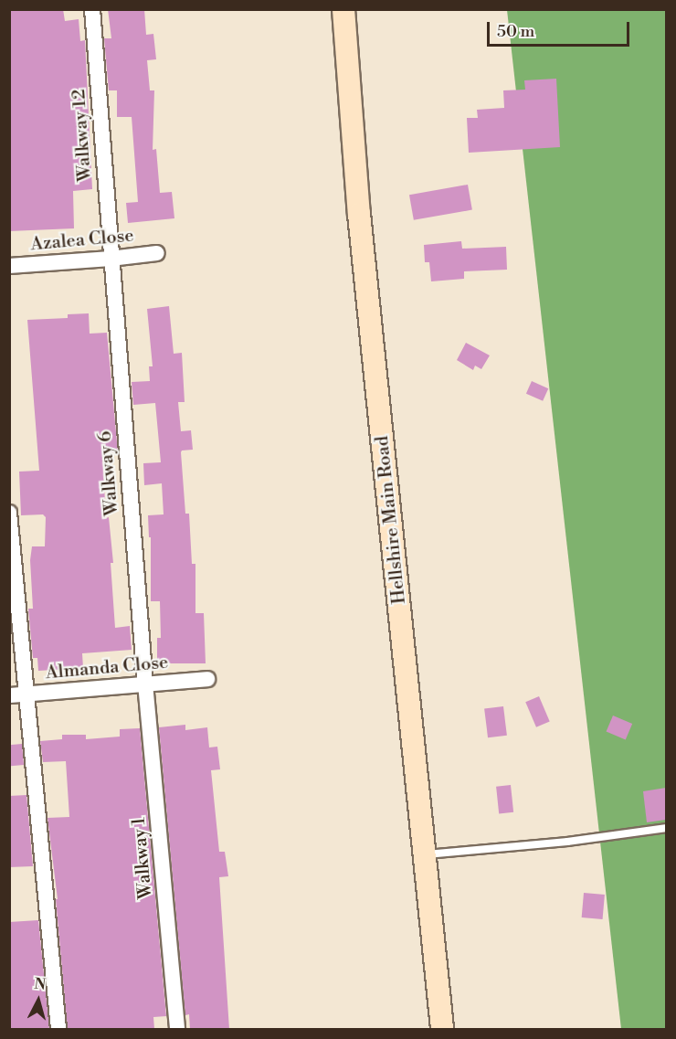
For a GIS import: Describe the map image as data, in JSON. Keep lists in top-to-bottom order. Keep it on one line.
{"streets":{"main road":["Hellshire Main Road"],"street":["Walkway 12","Azalea Close","Walkway 6","Almanda Close","Walkway 1"]},"crossings":[["Walkway 12","Azalea Close"],["Walkway 12","Walkway 6"],["Azalea Close","Walkway 6"],["Walkway 6","Almanda Close"],["Walkway 6","Walkway 1"],["Almanda Close","Walkway 1"]],"scale_bar":"50 m","north":"top"}
